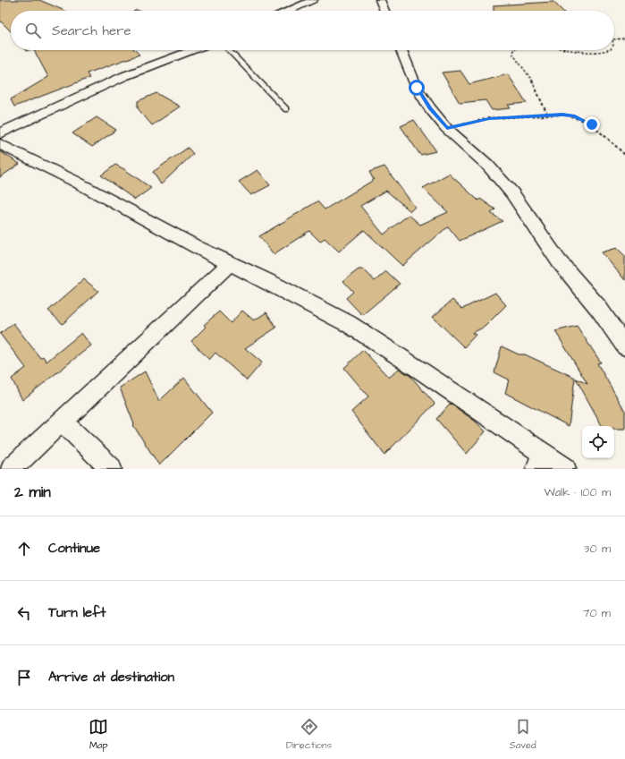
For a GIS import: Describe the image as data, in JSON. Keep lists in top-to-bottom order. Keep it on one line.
{"page":{"search":"Search here","heading":["2 min","Walk · 100 m"],"list":[["Continue","30 m"],["Turn left","70 m"],"Arrive at destination"],"nav":["Map","Directions","Saved"]}}
